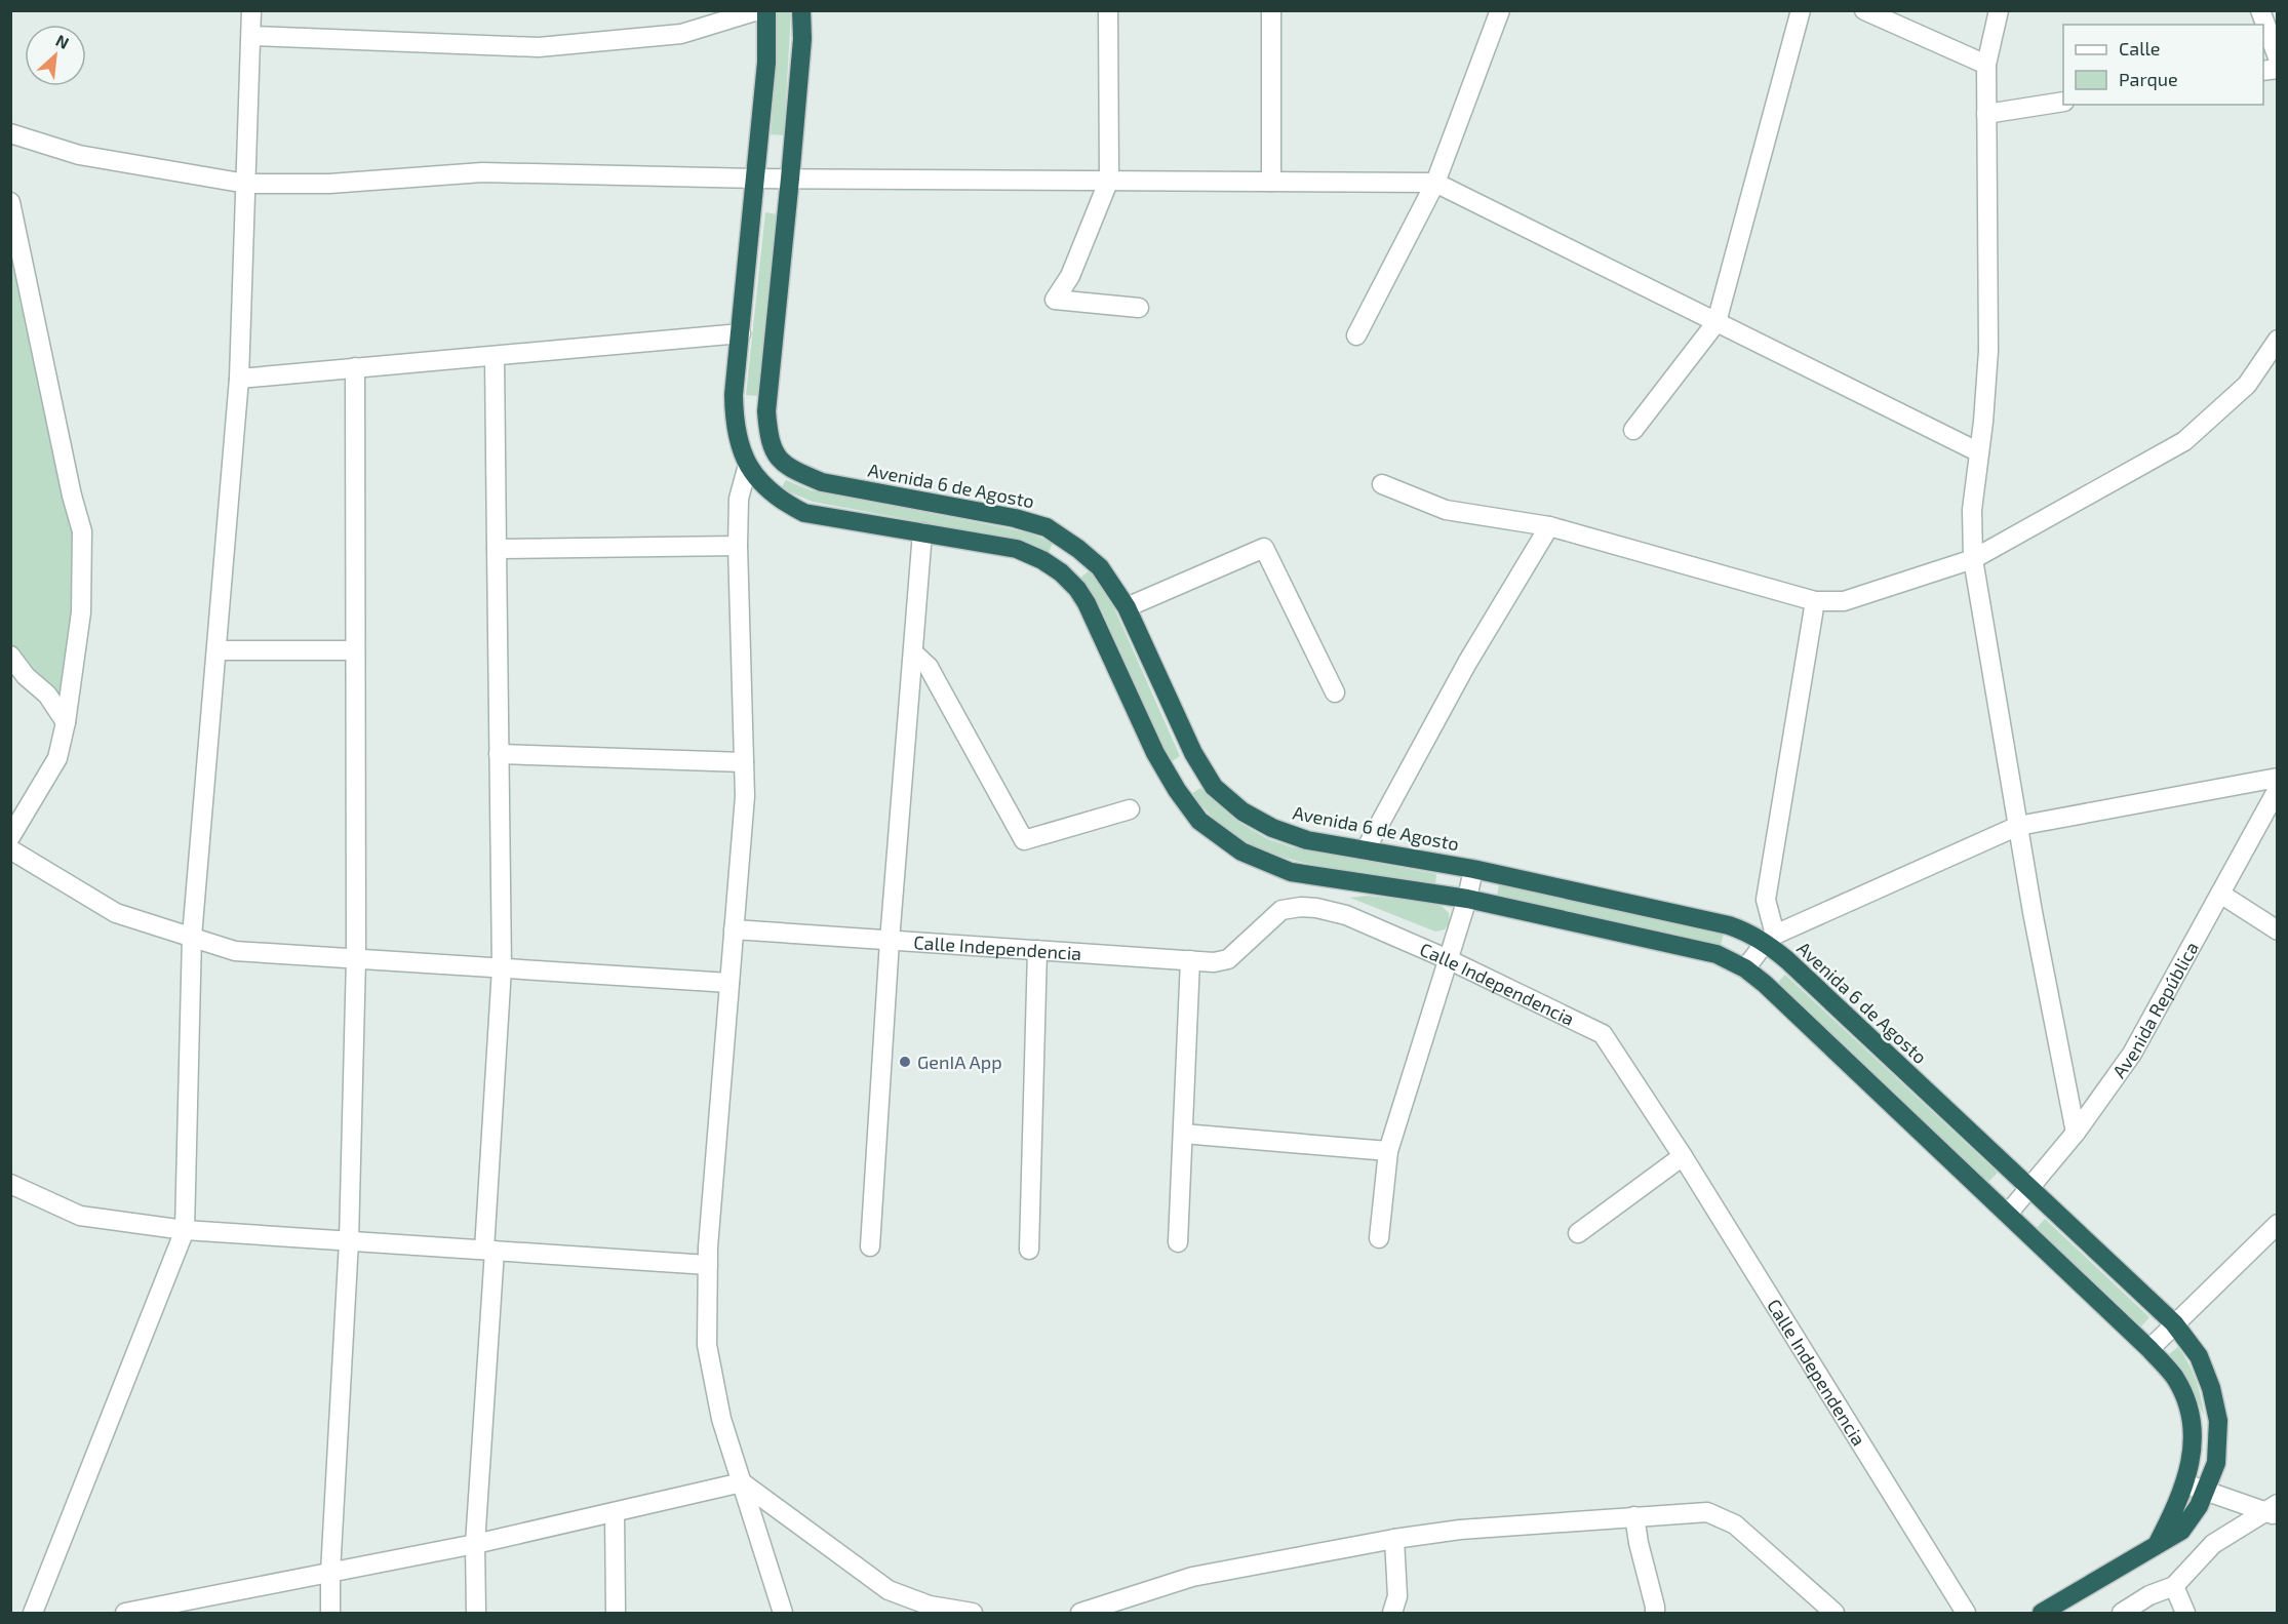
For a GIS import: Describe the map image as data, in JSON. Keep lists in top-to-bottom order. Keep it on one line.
{"streets":{"highway":["Avenida 6 de Agosto"],"street":["Calle Independencia","Avenida República"]},"crossings":[["Avenida 6 de Agosto","Avenida República"]],"places":["GenIA App"],"legend":["Calle","Parque"],"north":"top right"}
